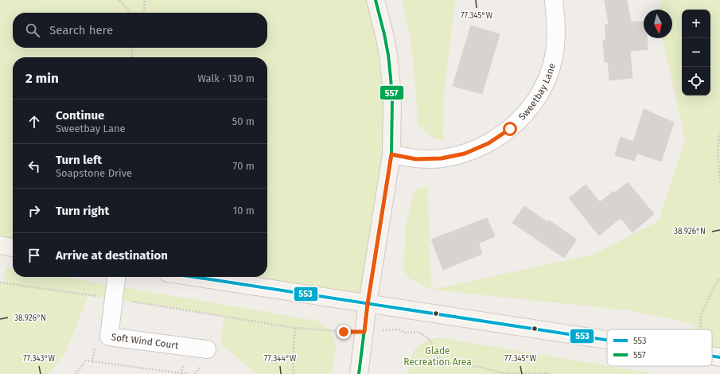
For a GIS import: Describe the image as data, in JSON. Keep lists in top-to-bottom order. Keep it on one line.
{"streets":{"street":["Sweetbay Lane","Soft Wind Court"]},"parks":["Glade Recreation Area"],"lines":["transit line 557","transit line 553"],"legend":["553","557"],"north":"bottom","page":{"map_buttons":["+","−"],"search":"Search here","heading":["2 min","Walk · 130 m"],"list":[["Continue","Sweetbay Lane","50 m"],["Turn left","Soapstone Drive","70 m"],["Turn right","10 m"],"Arrive at destination"]},"coordinates":["77.345°W","38.926°N","77.343°W","77.344°W"]}
